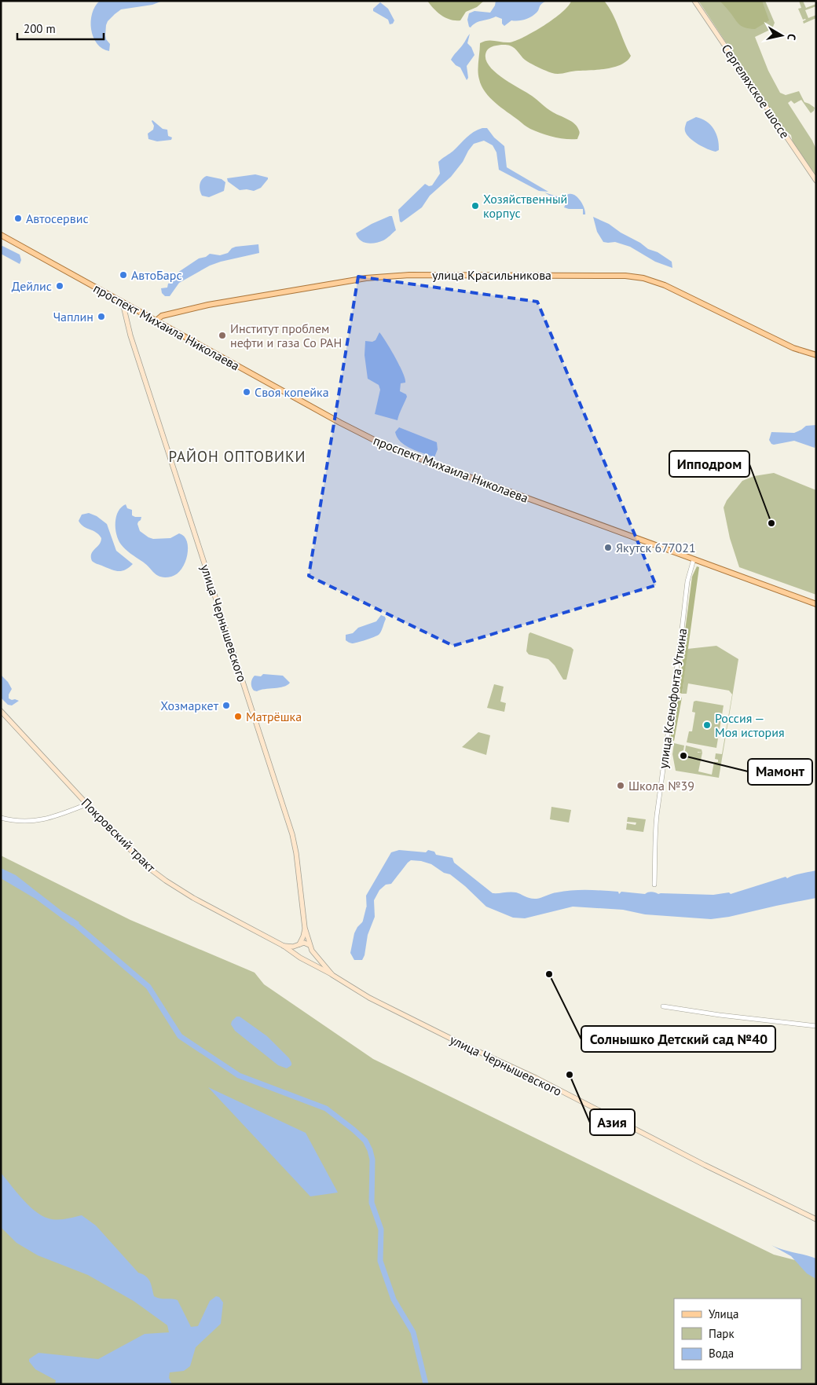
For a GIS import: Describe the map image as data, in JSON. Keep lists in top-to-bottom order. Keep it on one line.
{"streets":{"main road":["Сергеляхское шоссе","улица Красильникова","проспект Михаила Николаева","улица Чернышевского","Покровский тракт"],"street":["улица Ксенофонта Уткина"]},"crossings":[["улица Красильникова","проспект Михаила Николаева"],["проспект Михаила Николаева","улица Чернышевского"],["проспект Михаила Николаева","улица Ксенофонта Уткина"],["улица Чернышевского","Покровский тракт"]],"districts":["РАЙОН ОПТОВИКИ"],"places":["Хозяйственный корпус","Автосервис","АвтоБарс","Дейлис","Чаплин","Институт проблем нефти и газа Со РАН","Своя копейка","Ипподром","Якутск 677021","Хозмаркет","Матрёшка","Россия — Моя история","Мамонт","Школа №39","Солнышко Детский сад №40","Азия"],"legend":["Улица","Парк","Вода"],"scale_bar":"200 m","north":"right"}
